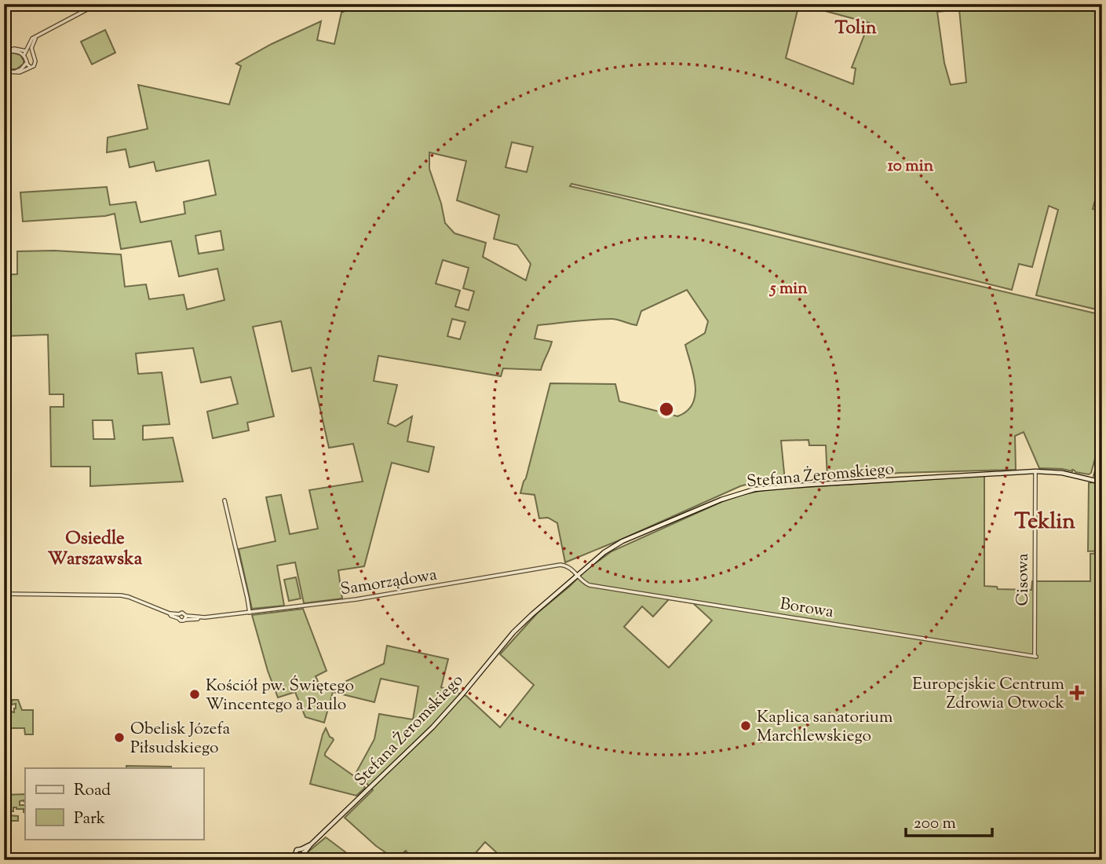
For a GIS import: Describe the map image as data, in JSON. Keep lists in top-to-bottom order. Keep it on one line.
{"streets":{"main road":["Stefana Żeromskiego"],"street":["Cisowa","Samorządowa","Borowa"]},"crossings":[["Stefana Żeromskiego","Cisowa"],["Stefana Żeromskiego","Samorządowa"],["Stefana Żeromskiego","Borowa"],["Cisowa","Borowa"],["Samorządowa","Borowa"]],"districts":["Tolin","Teklin","Osiedle Warszawska"],"places":{"health":["Europejskie Centrum Zdrowia Otwock"],"other":["Kościół pw. Świętego Wincentego a Paulo","Kaplica sanatorium Marchlewskiego","Obelisk Józefa Piłsudskiego"]},"legend":["Road","Park"],"scale_bar":"200 m","rings":["10 min","5 min"]}
